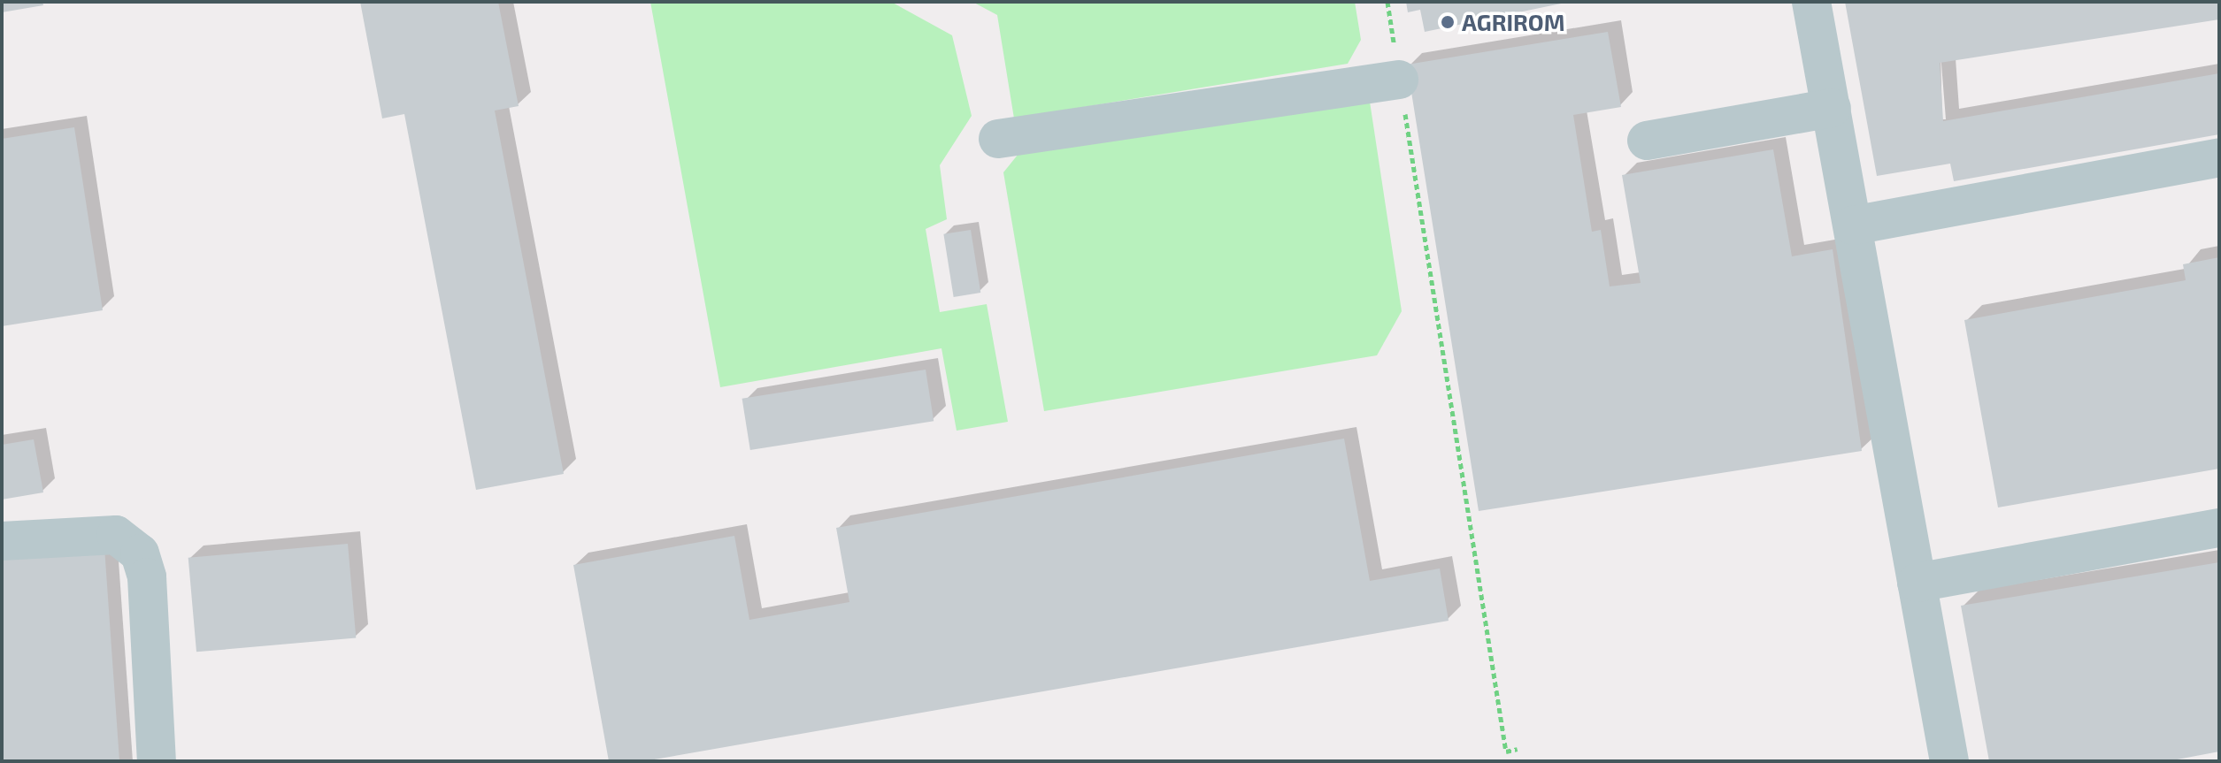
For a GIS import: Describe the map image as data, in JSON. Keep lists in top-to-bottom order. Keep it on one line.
{"places":["AGRIROM"]}
